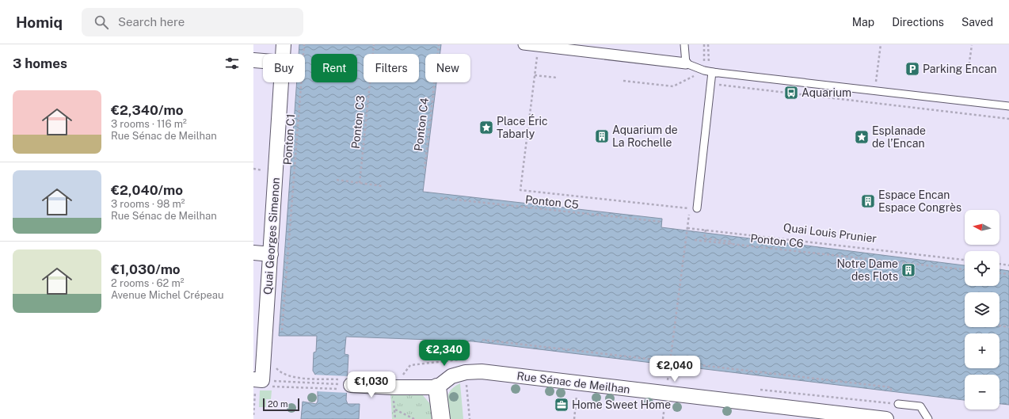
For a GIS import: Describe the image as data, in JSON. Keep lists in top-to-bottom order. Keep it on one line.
{"streets":{"street":["Quai Georges Simenon","Rue Sénac de Meilhan"],"path":["Ponton C3","Ponton C4","Ponton C1","Ponton C5","Quai Louis Prunier","Ponton C6"]},"places":{"parking":["Parking Encan"],"bus stop":["Aquarium"],"place":["Place Éric Tabarly","Esplanade de l’Encan"],"building":["Aquarium de La Rochelle","Espace Encan Espace Congrès","Notre Dame des Flots"],"office":["Home Sweet Home"]},"scale_bar":"20 m","north":"left","page":{"header":"Homiq","search":"Search here","nav":["Map","Directions","Saved"],"heading":"3 homes","chip":["Buy","Rent","Filters","New"],"list":[{"name":"€2,340/mo","note":"3 rooms · 116 m² · Rue Sénac de Meilhan"},{"name":"€2,040/mo","note":"3 rooms · 98 m² · Rue Sénac de Meilhan"},{"name":"€1,030/mo","note":"2 rooms · 62 m² · Avenue Michel Crépeau"}],"map_buttons":["+","−"],"price":["€2,340","€2,040","€1,030"],"scale":"20 m"}}
